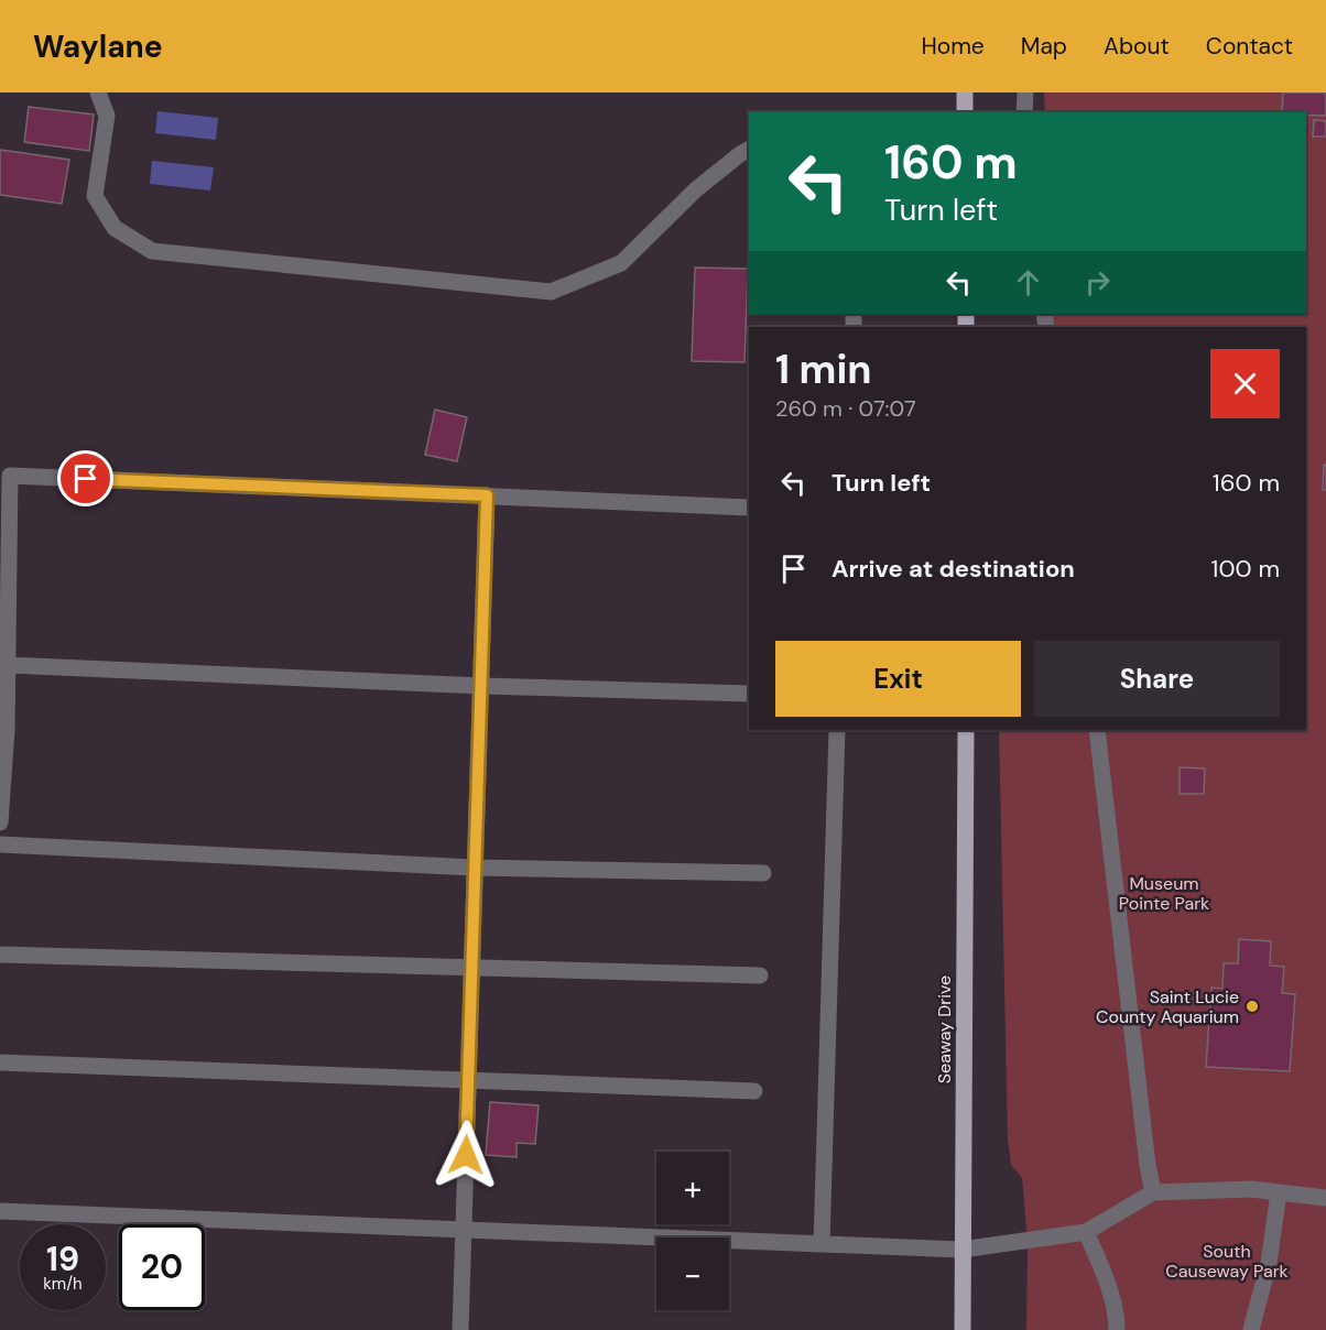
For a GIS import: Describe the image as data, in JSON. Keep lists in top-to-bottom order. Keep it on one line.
{"streets":{"main road":["Seaway Drive"]},"parks":["Museum Pointe Park","South Causeway Park"],"places":["Saint Lucie County Aquarium"],"page":{"header":"Waylane","nav":["Home","Map","About","Contact"],"turn":["160 m","Turn left"],"heading":["1 min","260 m · 07:07"],"list":[{"name":"Turn left","value":"160 m"},{"name":"Arrive at destination","value":"100 m"}],"buttons":["Exit","Share"],"map_buttons":["+","−"],"speed":"19 km/h","limit":"20"}}
